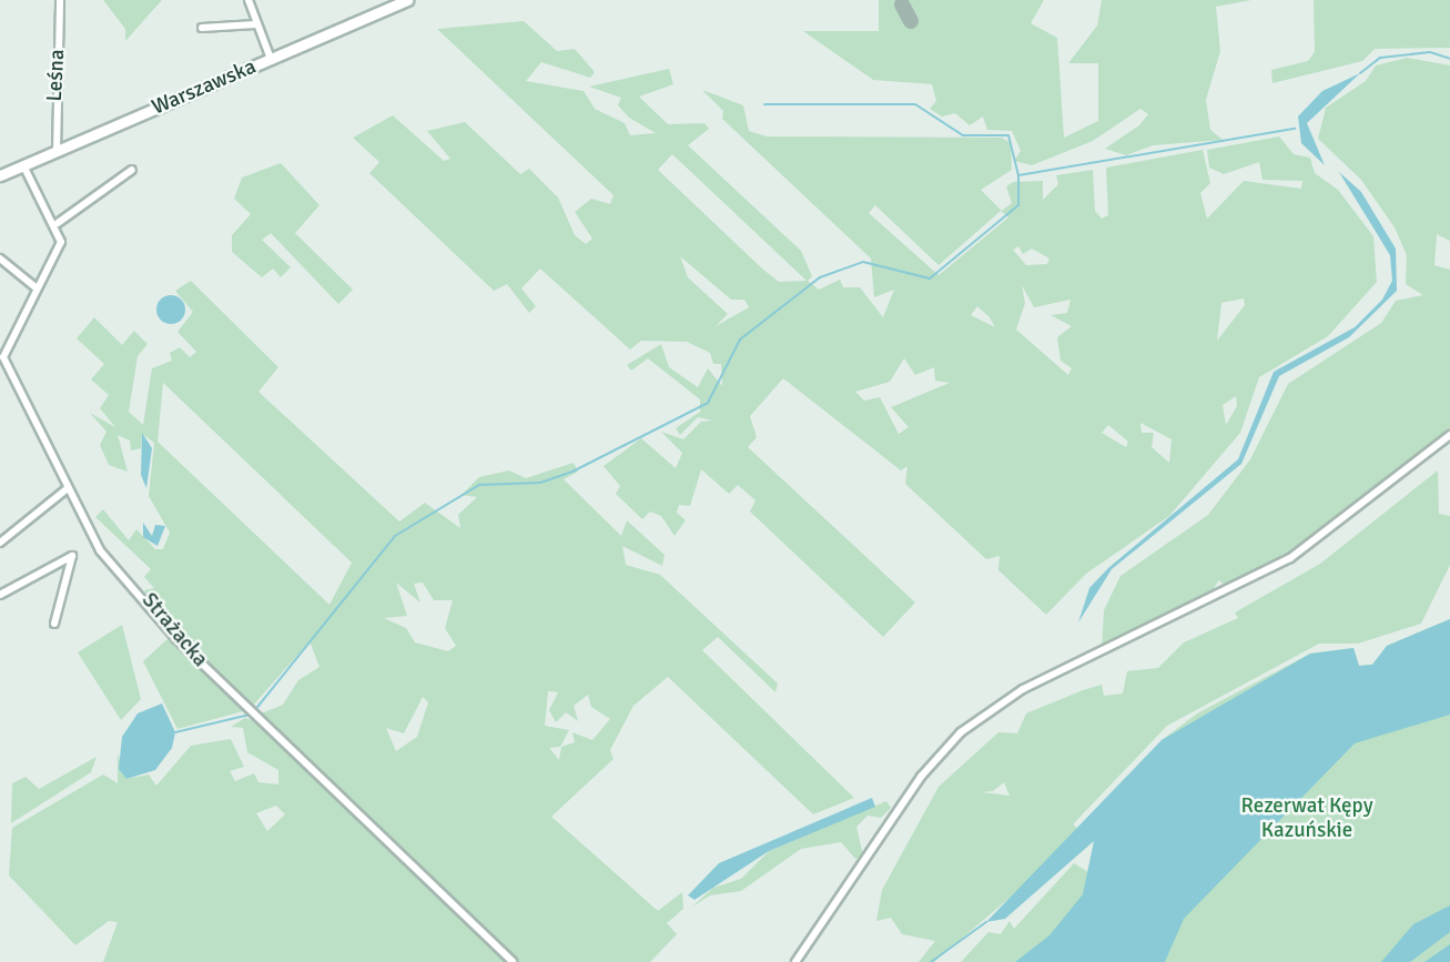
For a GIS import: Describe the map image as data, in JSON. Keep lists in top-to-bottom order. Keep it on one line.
{"streets":{"street":["Leśna","Warszawska","Strażacka"]},"crossings":[["Leśna","Warszawska"]],"parks":["Rezerwat Kępy Kazuńskie"]}
